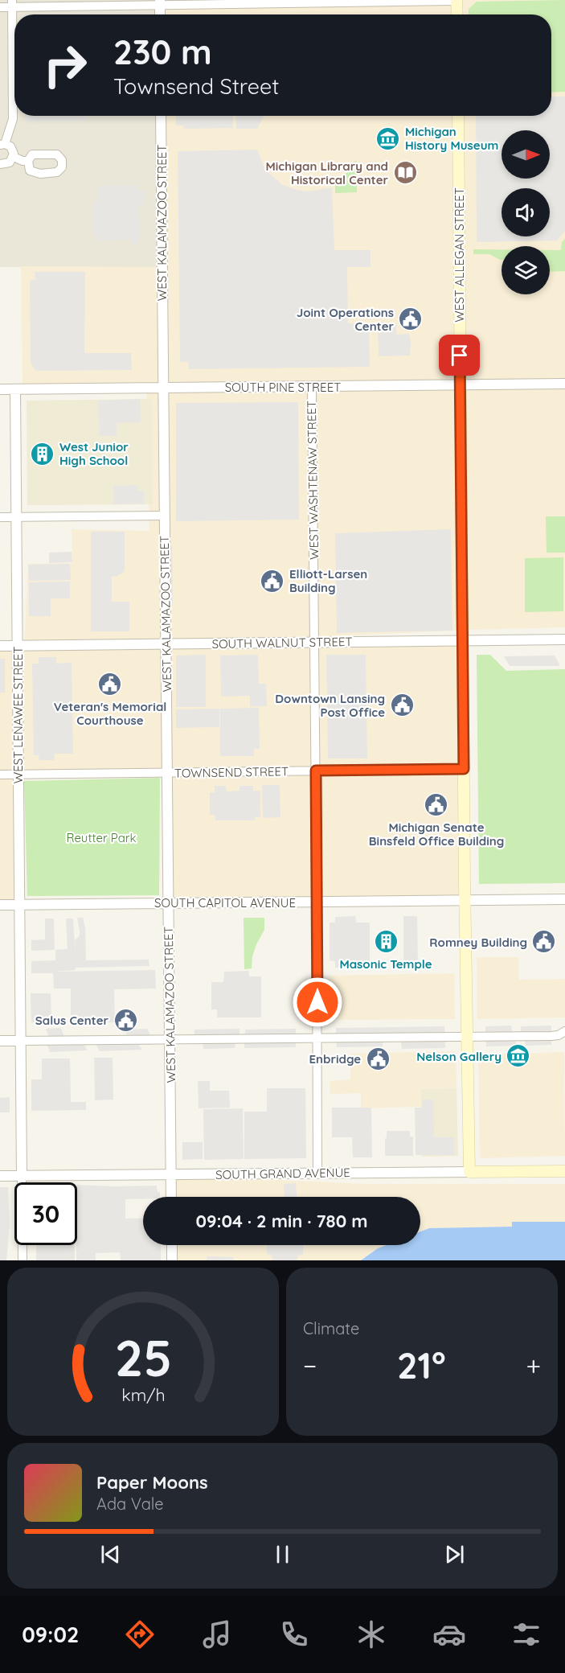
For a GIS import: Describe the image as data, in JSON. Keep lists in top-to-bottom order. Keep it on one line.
{"streets":{"main road":["WEST ALLEGAN STREET","SOUTH GRAND AVENUE"],"street":["WEST KALAMAZOO STREET","SOUTH PINE STREET","WEST WASHTENAW STREET","SOUTH WALNUT STREET","WEST LENAWEE STREET","TOWNSEND STREET","SOUTH CAPITOL AVENUE"]},"crossings":[["WEST KALAMAZOO STREET","SOUTH PINE STREET"],["WEST KALAMAZOO STREET","SOUTH WALNUT STREET"],["WEST KALAMAZOO STREET","TOWNSEND STREET"],["WEST KALAMAZOO STREET","SOUTH CAPITOL AVENUE"],["WEST KALAMAZOO STREET","SOUTH GRAND AVENUE"],["WEST ALLEGAN STREET","SOUTH PINE STREET"],["WEST ALLEGAN STREET","SOUTH WALNUT STREET"],["WEST ALLEGAN STREET","TOWNSEND STREET"],["WEST ALLEGAN STREET","SOUTH CAPITOL AVENUE"],["WEST ALLEGAN STREET","SOUTH GRAND AVENUE"],["SOUTH PINE STREET","WEST WASHTENAW STREET"],["SOUTH PINE STREET","WEST LENAWEE STREET"],["WEST WASHTENAW STREET","SOUTH WALNUT STREET"],["WEST WASHTENAW STREET","TOWNSEND STREET"],["WEST WASHTENAW STREET","SOUTH CAPITOL AVENUE"],["WEST WASHTENAW STREET","SOUTH GRAND AVENUE"],["SOUTH WALNUT STREET","WEST LENAWEE STREET"],["WEST LENAWEE STREET","TOWNSEND STREET"],["WEST LENAWEE STREET","SOUTH CAPITOL AVENUE"],["WEST LENAWEE STREET","SOUTH GRAND AVENUE"]],"parks":["Reutter Park"],"places":{"museum":["Michigan History Museum","Nelson Gallery"],"library":["Michigan Library and Historical Center"],"public building":["Joint Operations Center","Elliott-Larsen Building","Veteran's Memorial Courthouse","Downtown Lansing Post Office","Michigan Senate Binsfeld Office Building","Romney Building","Salus Center","Enbridge"],"building":["West Junior High School","Masonic Temple"]},"north":"right","page":{"turn":["230 m","Townsend Street"],"limit":"30","trip":"09:04 · 2 min · 780 m","tile":"Climate","heat":["−","21°","+"],"song":["Paper Moons","Ada Vale"],"tabs":"09:02","gauge":["25","km/h"]}}
